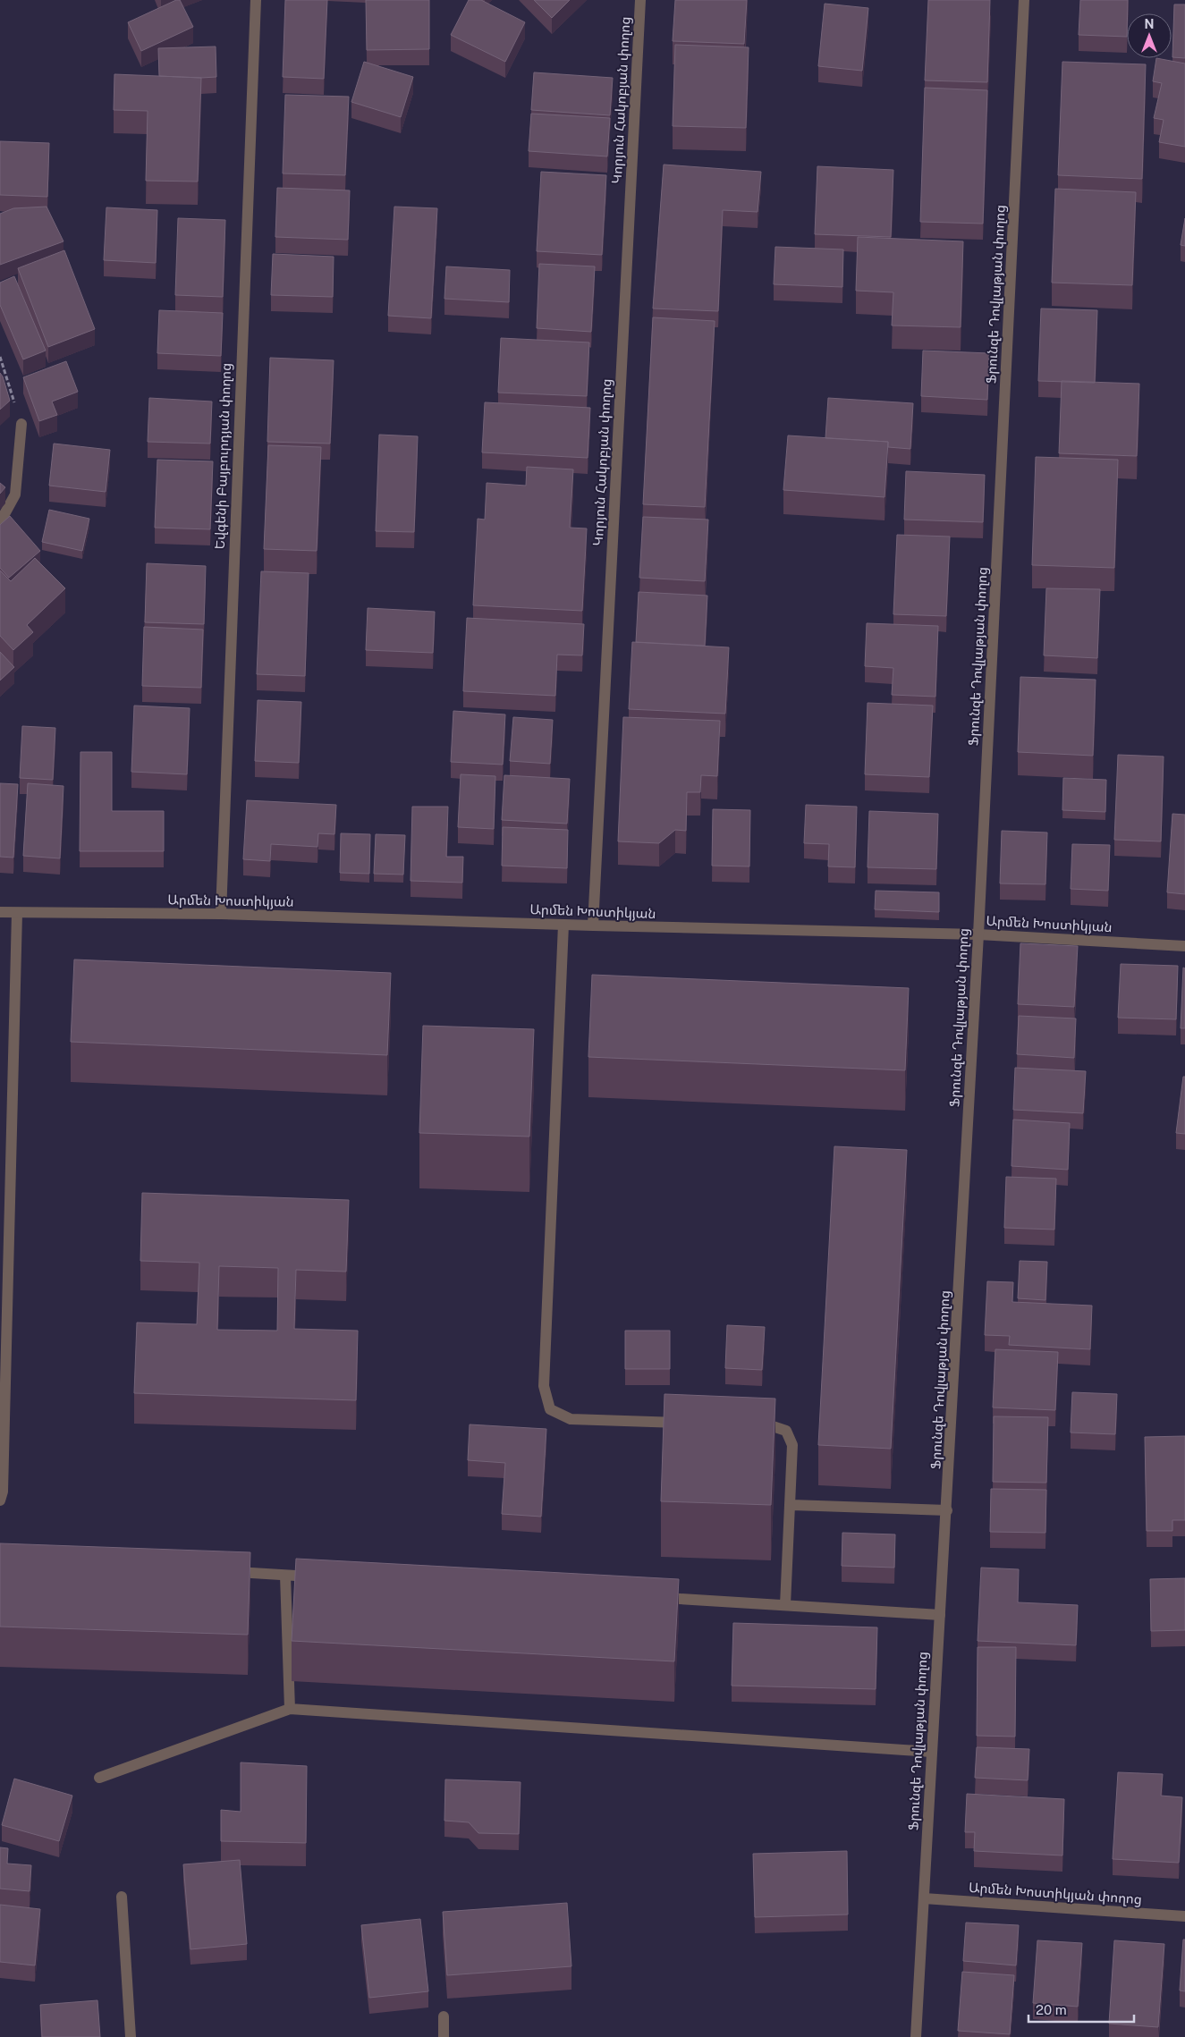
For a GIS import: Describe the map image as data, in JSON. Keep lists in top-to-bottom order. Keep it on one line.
{"streets":{"street":["Կորյուն Հակոբյան փողոց","Ֆրունզե Դովլաթյան փողոց","Եվգենի Բայբուրդյան փողոց","Արմեն Խոստիկյան","Արմեն Խոստիկյան փողոց"]},"crossings":[["Կորյուն Հակոբյան փողոց","Արմեն Խոստիկյան"],["Ֆրունզե Դովլաթյան փողոց","Արմեն Խոստիկյան"],["Ֆրունզե Դովլաթյան փողոց","Արմեն Խոստիկյան փողոց"],["Եվգենի Բայբուրդյան փողոց","Արմեն Խոստիկյան"]],"scale_bar":"20 m","north":"top"}
